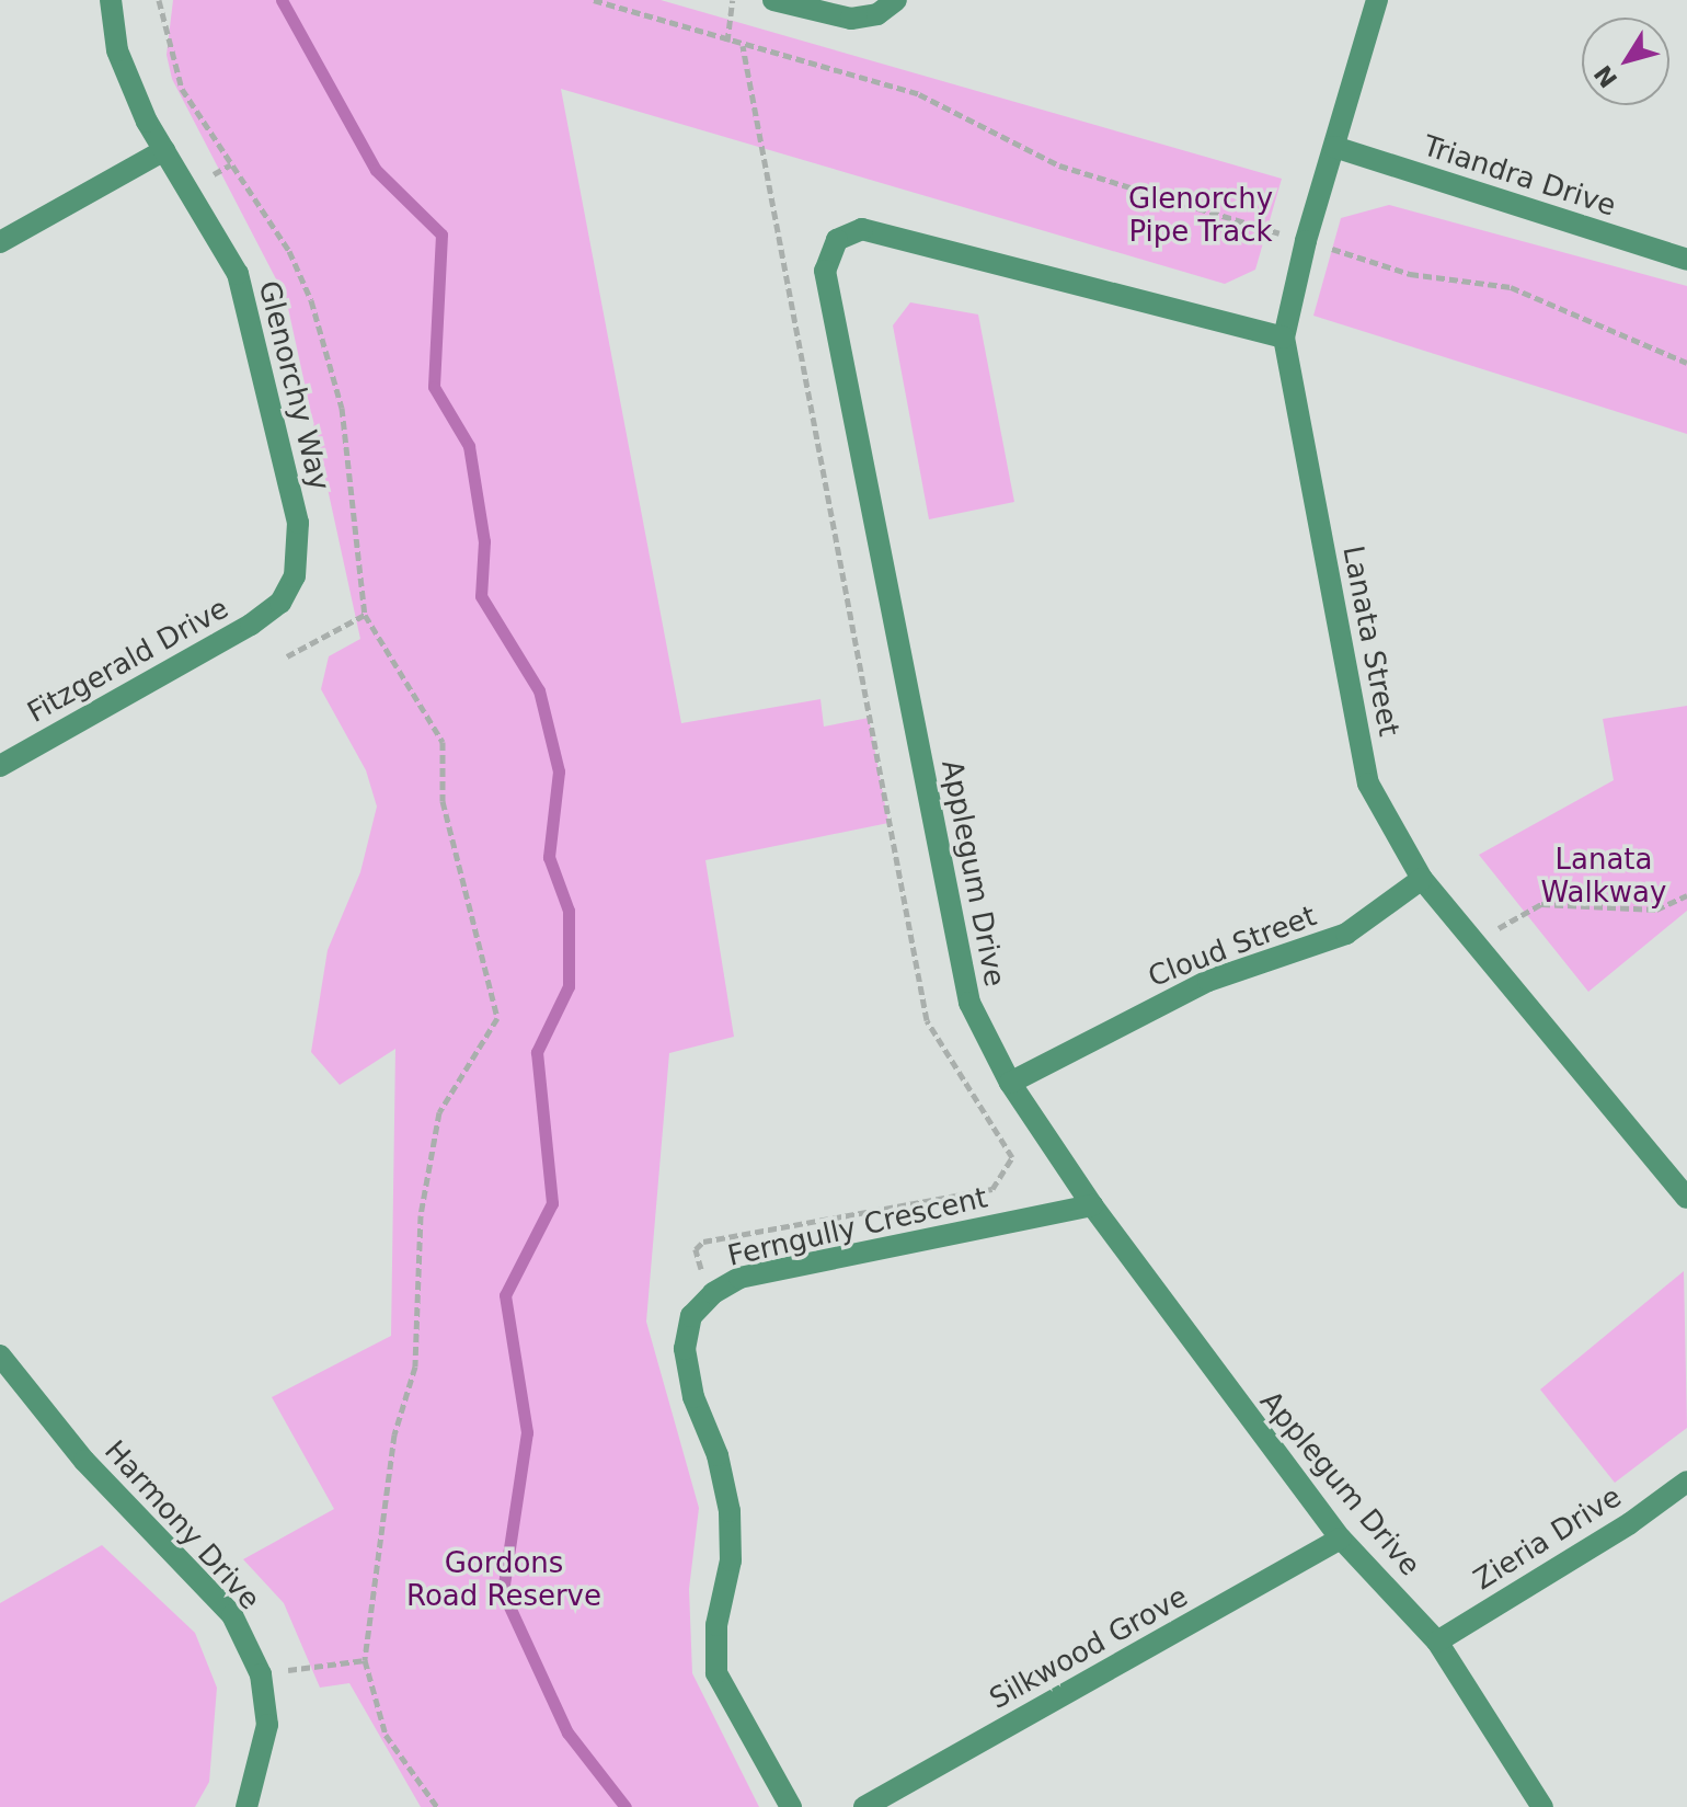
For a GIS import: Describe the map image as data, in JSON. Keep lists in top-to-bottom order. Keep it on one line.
{"streets":{"street":["Triandra Drive","Glenorchy Way","Lanata Street","Fitzgerald Drive","Applegum Drive","Cloud Street","Ferngully Crescent","Harmony Drive","Zieria Drive","Silkwood Grove"]},"crossings":[["Triandra Drive","Lanata Street"],["Glenorchy Way","Fitzgerald Drive"],["Lanata Street","Applegum Drive"],["Lanata Street","Cloud Street"],["Applegum Drive","Cloud Street"],["Applegum Drive","Ferngully Crescent"],["Applegum Drive","Zieria Drive"],["Applegum Drive","Silkwood Grove"]],"parks":["Glenorchy Pipe Track","Lanata Walkway","Gordons Road Reserve"],"north":"bottom left"}
